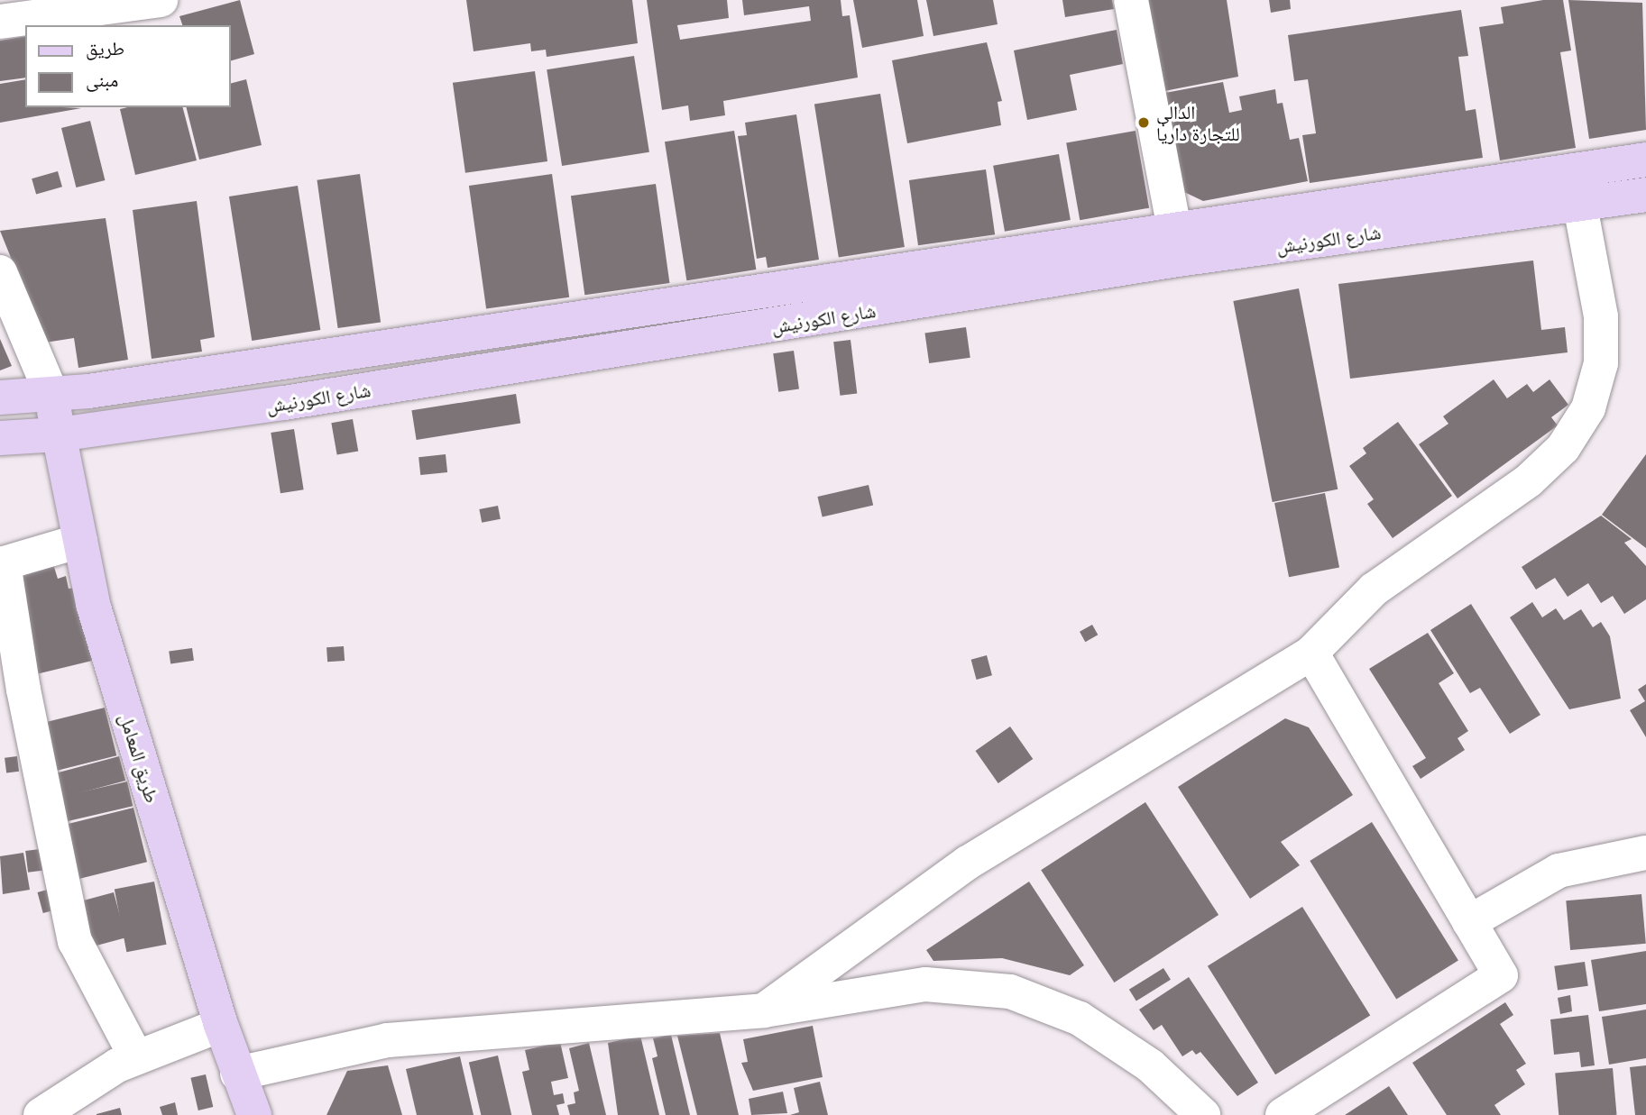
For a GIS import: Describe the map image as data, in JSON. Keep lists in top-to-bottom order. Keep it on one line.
{"streets":{"main road":["شارع الكورنيش","طريق المعامل"]},"crossings":[["شارع الكورنيش","طريق المعامل"]],"places":["الدالي للتجارة داريا"],"legend":["طريق","مبنى"]}
